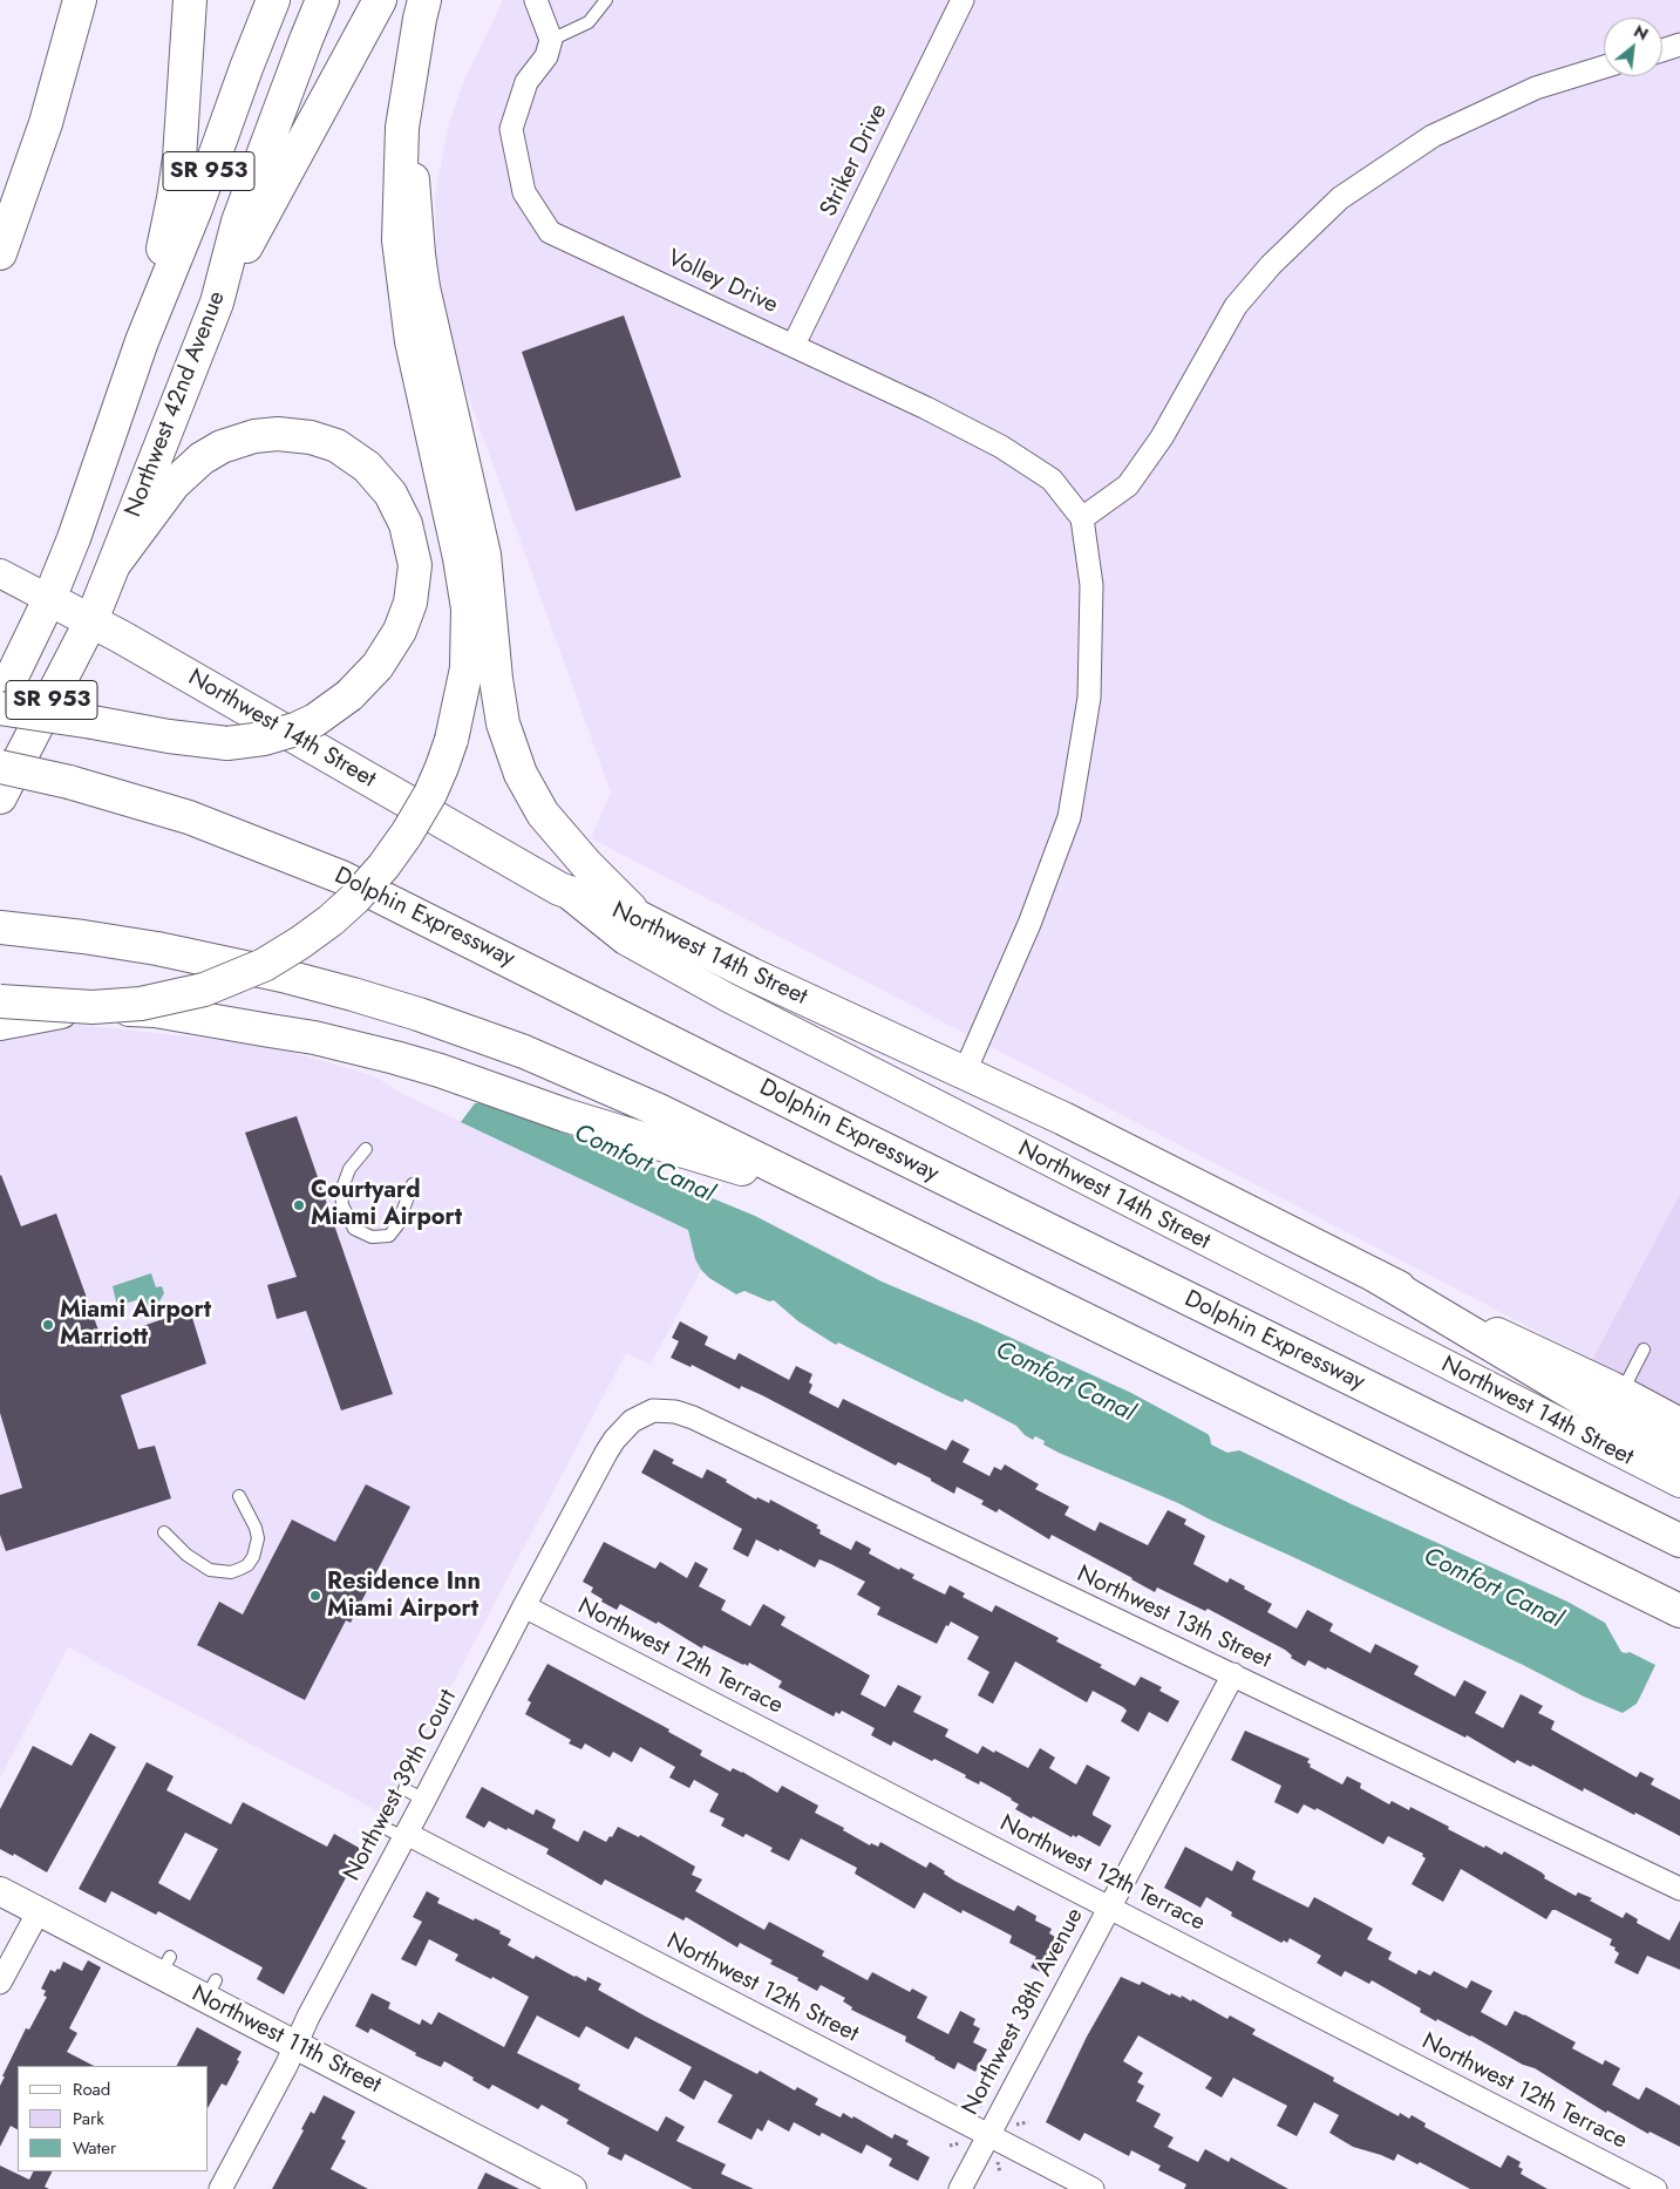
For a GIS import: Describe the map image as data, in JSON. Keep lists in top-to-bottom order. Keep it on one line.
{"streets":{"main road":["SR 953","Northwest 42nd Avenue","Northwest 14th Street","Dolphin Expressway"],"street":["Striker Drive","Volley Drive","Northwest 13th Street","Northwest 12th Terrace","Northwest 39th Court","Northwest 12th Street","Northwest 38th Avenue","Northwest 11th Street"]},"crossings":[["Striker Drive","Volley Drive"],["Northwest 42nd Avenue","Northwest 14th Street"],["Northwest 13th Street","Northwest 39th Court"],["Northwest 13th Street","Northwest 38th Avenue"],["Northwest 12th Terrace","Northwest 39th Court"],["Northwest 12th Terrace","Northwest 38th Avenue"],["Northwest 39th Court","Northwest 12th Street"],["Northwest 39th Court","Northwest 11th Street"],["Northwest 12th Street","Northwest 38th Avenue"]],"water":["Comfort Canal"],"places":["Courtyard Miami Airport","Miami Airport Marriott","Residence Inn Miami Airport"],"legend":["Road","Park","Water"],"north":"top right"}
